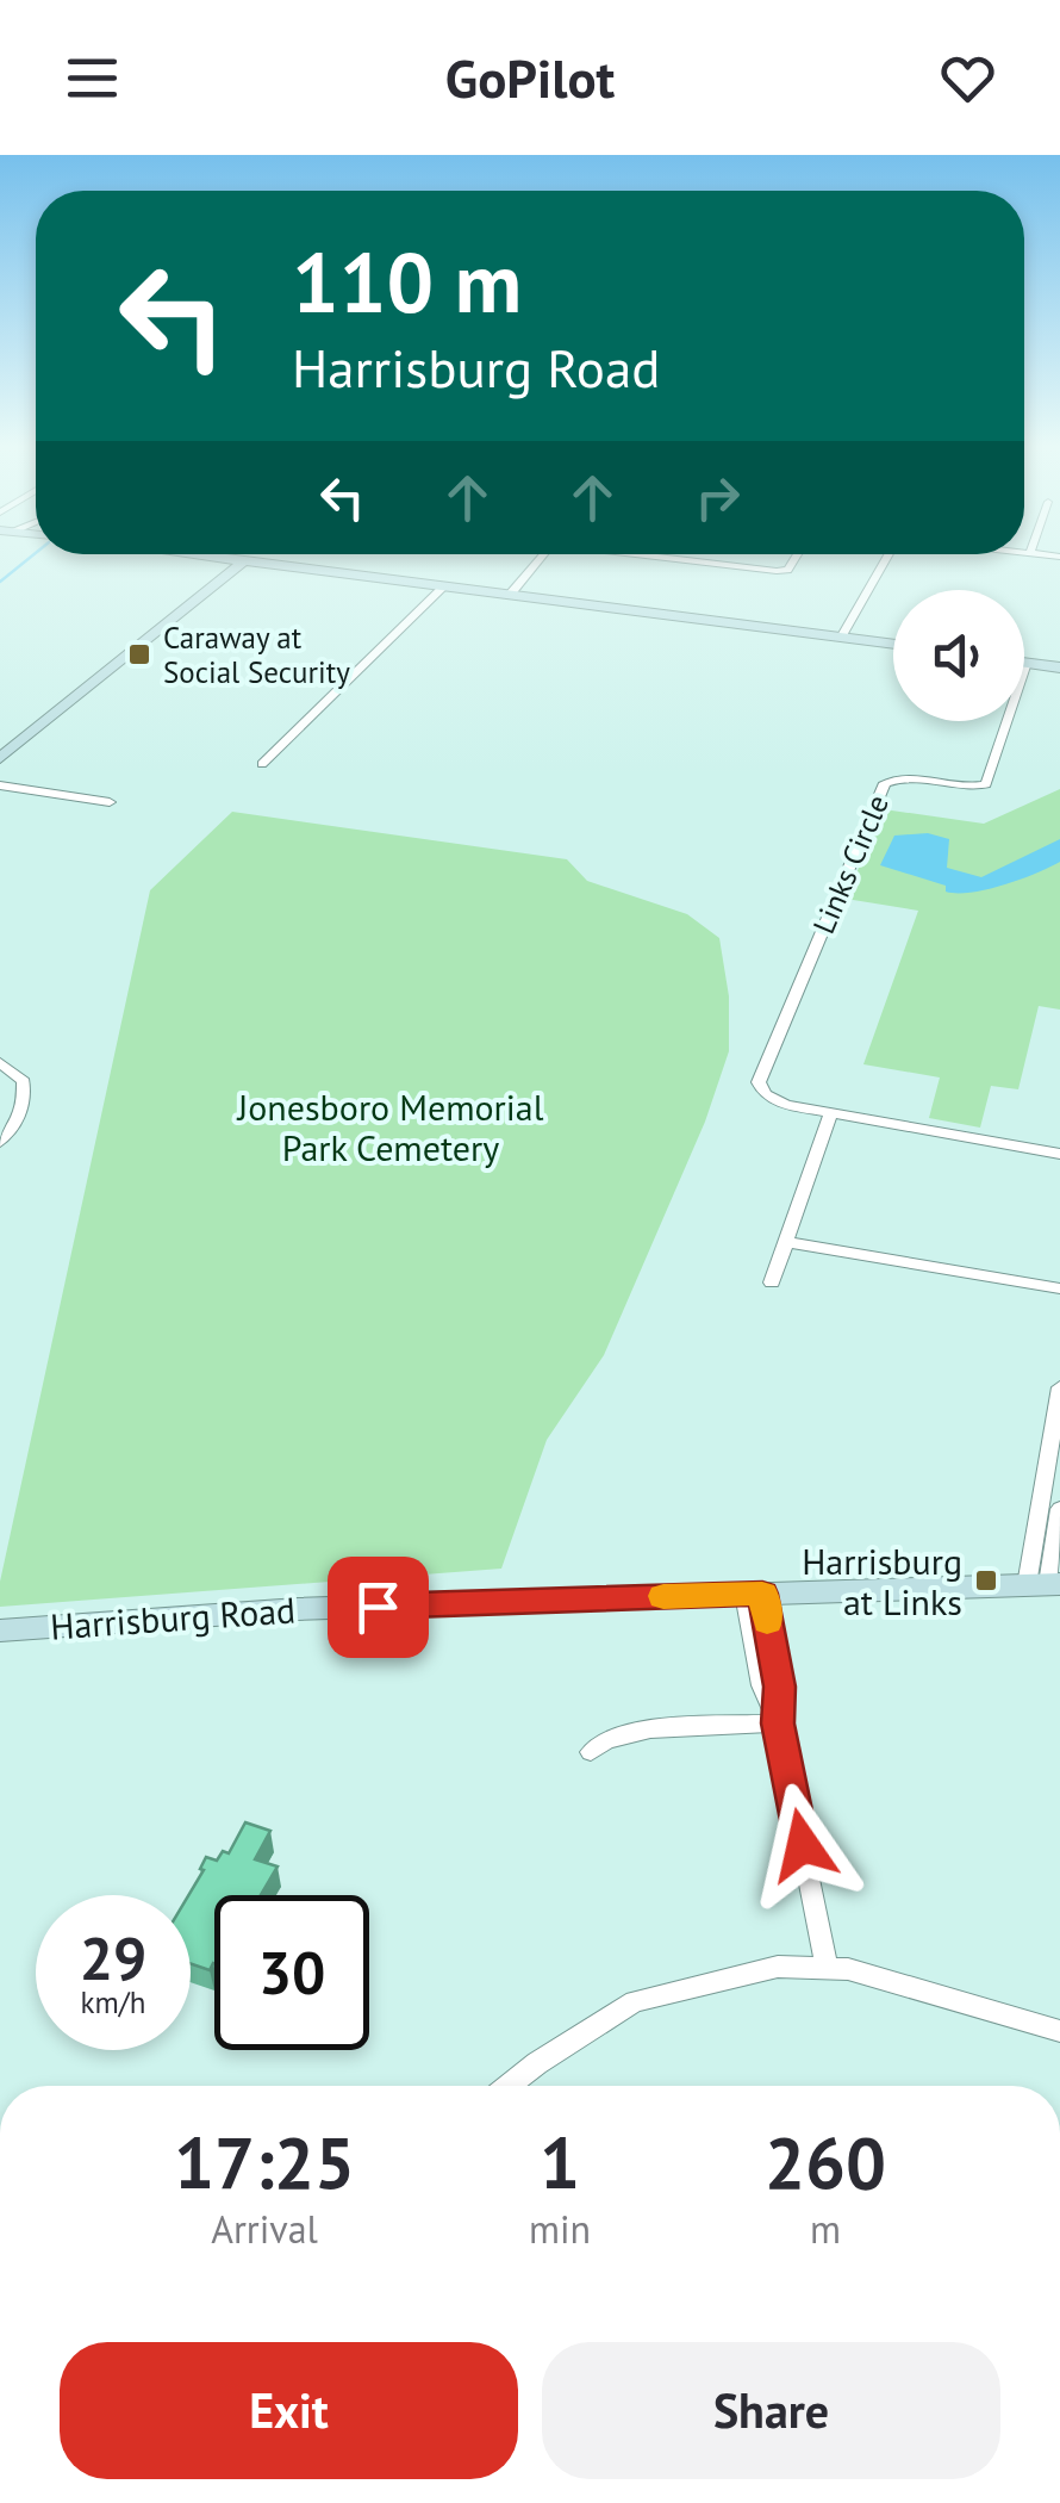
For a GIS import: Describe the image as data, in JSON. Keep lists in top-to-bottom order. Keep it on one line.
{"streets":{"street":["Links Circle","Harrisburg Road"]},"parks":["Jonesboro Memorial Park Cemetery"],"places":{"transit":["Caraway at Social Security","Harrisburg at Links"]},"page":{"header":"GoPilot","turn":["110 m","Harrisburg Road"],"speed":"29 km/h","limit":"30","eta":["17:25","Arrival","1","min","260","m"],"buttons":["Exit","Share"]}}
